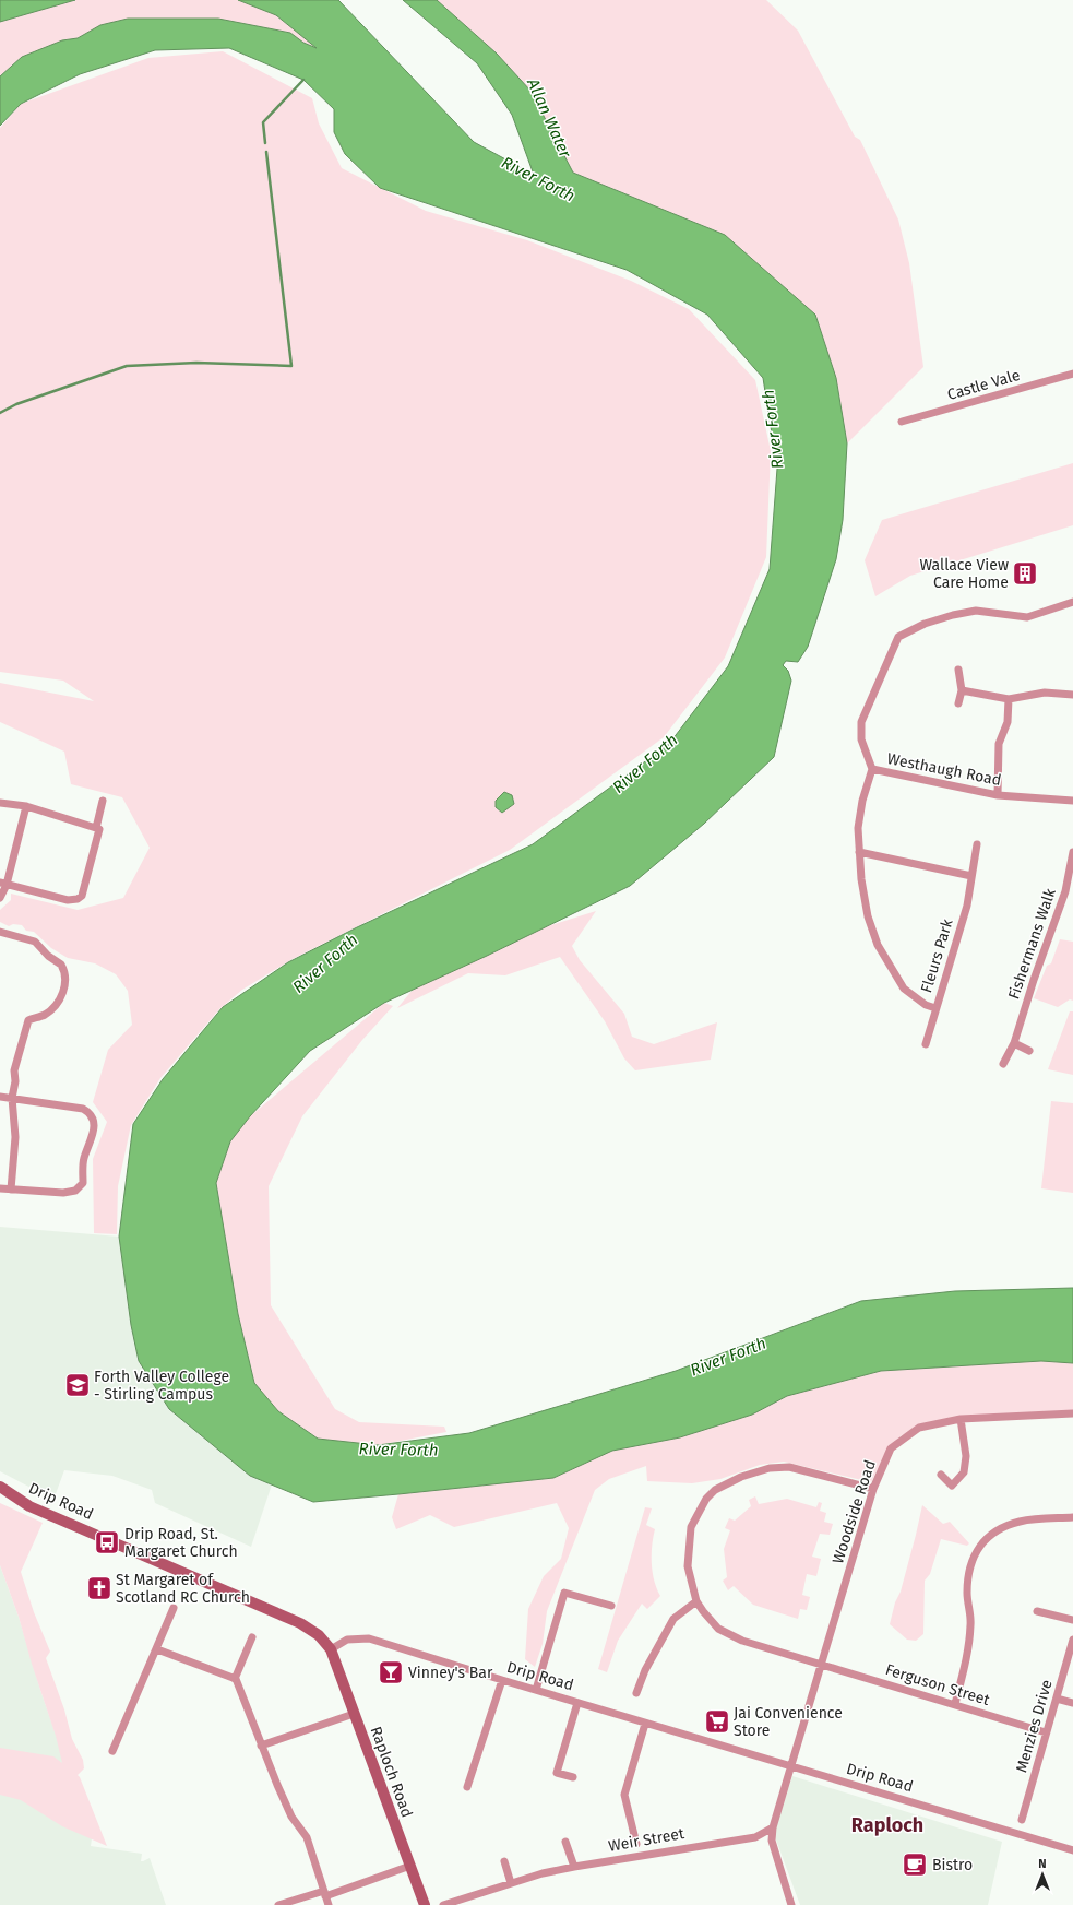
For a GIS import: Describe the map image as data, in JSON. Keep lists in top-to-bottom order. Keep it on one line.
{"streets":{"street":["Castle Vale","Westhaugh Road","Fishermans Walk","Fleurs Park","Drip Road","Woodside Road","Ferguson Street","Menzies Drive","Raploch Road","Weir Street"]},"crossings":[["Drip Road","Woodside Road"],["Drip Road","Raploch Road"],["Woodside Road","Ferguson Street"],["Woodside Road","Weir Street"],["Ferguson Street","Menzies Drive"]],"districts":["Raploch"],"water":["Allan Water","River Forth"],"places":{"building":["Wallace View Care Home"],"school or university":["Forth Valley College - Stirling Campus"],"bus stop":["Drip Road, St. Margaret Church"],"church":["St Margaret of Scotland RC Church"],"bar":["Vinney's Bar"],"supermarket":["Jai Convenience Store"],"cafe":["Bistro"]},"north":"top"}
